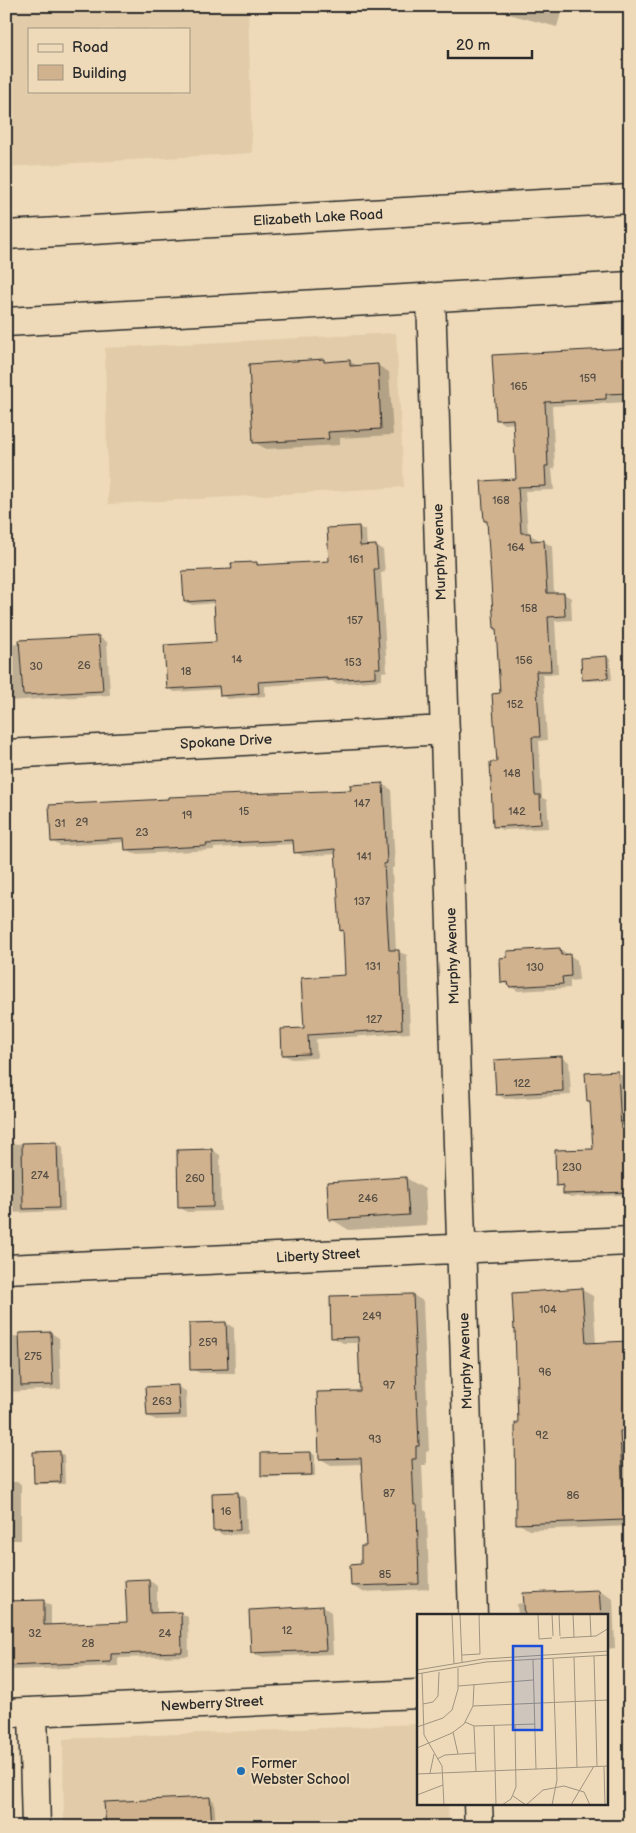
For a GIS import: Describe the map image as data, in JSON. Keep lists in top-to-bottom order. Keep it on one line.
{"streets":{"street":["Elizabeth Lake Road","Murphy Avenue","Spokane Drive","Liberty Street","Newberry Street"]},"crossings":[["Murphy Avenue","Spokane Drive"],["Murphy Avenue","Liberty Street"]],"places":["Former Webster School"],"house_numbers":["159","165","168","164","161","158","157","14","156","153","26","30","18","152","148","147","15","142","19","29","31","23","141","137","131","130","127","122","230","274","260","246","104","249","259","275","96","97","263","92","93","87","86","16","85","12","32","24","28"],"legend":["Road","Building"],"scale_bar":"20 m"}
